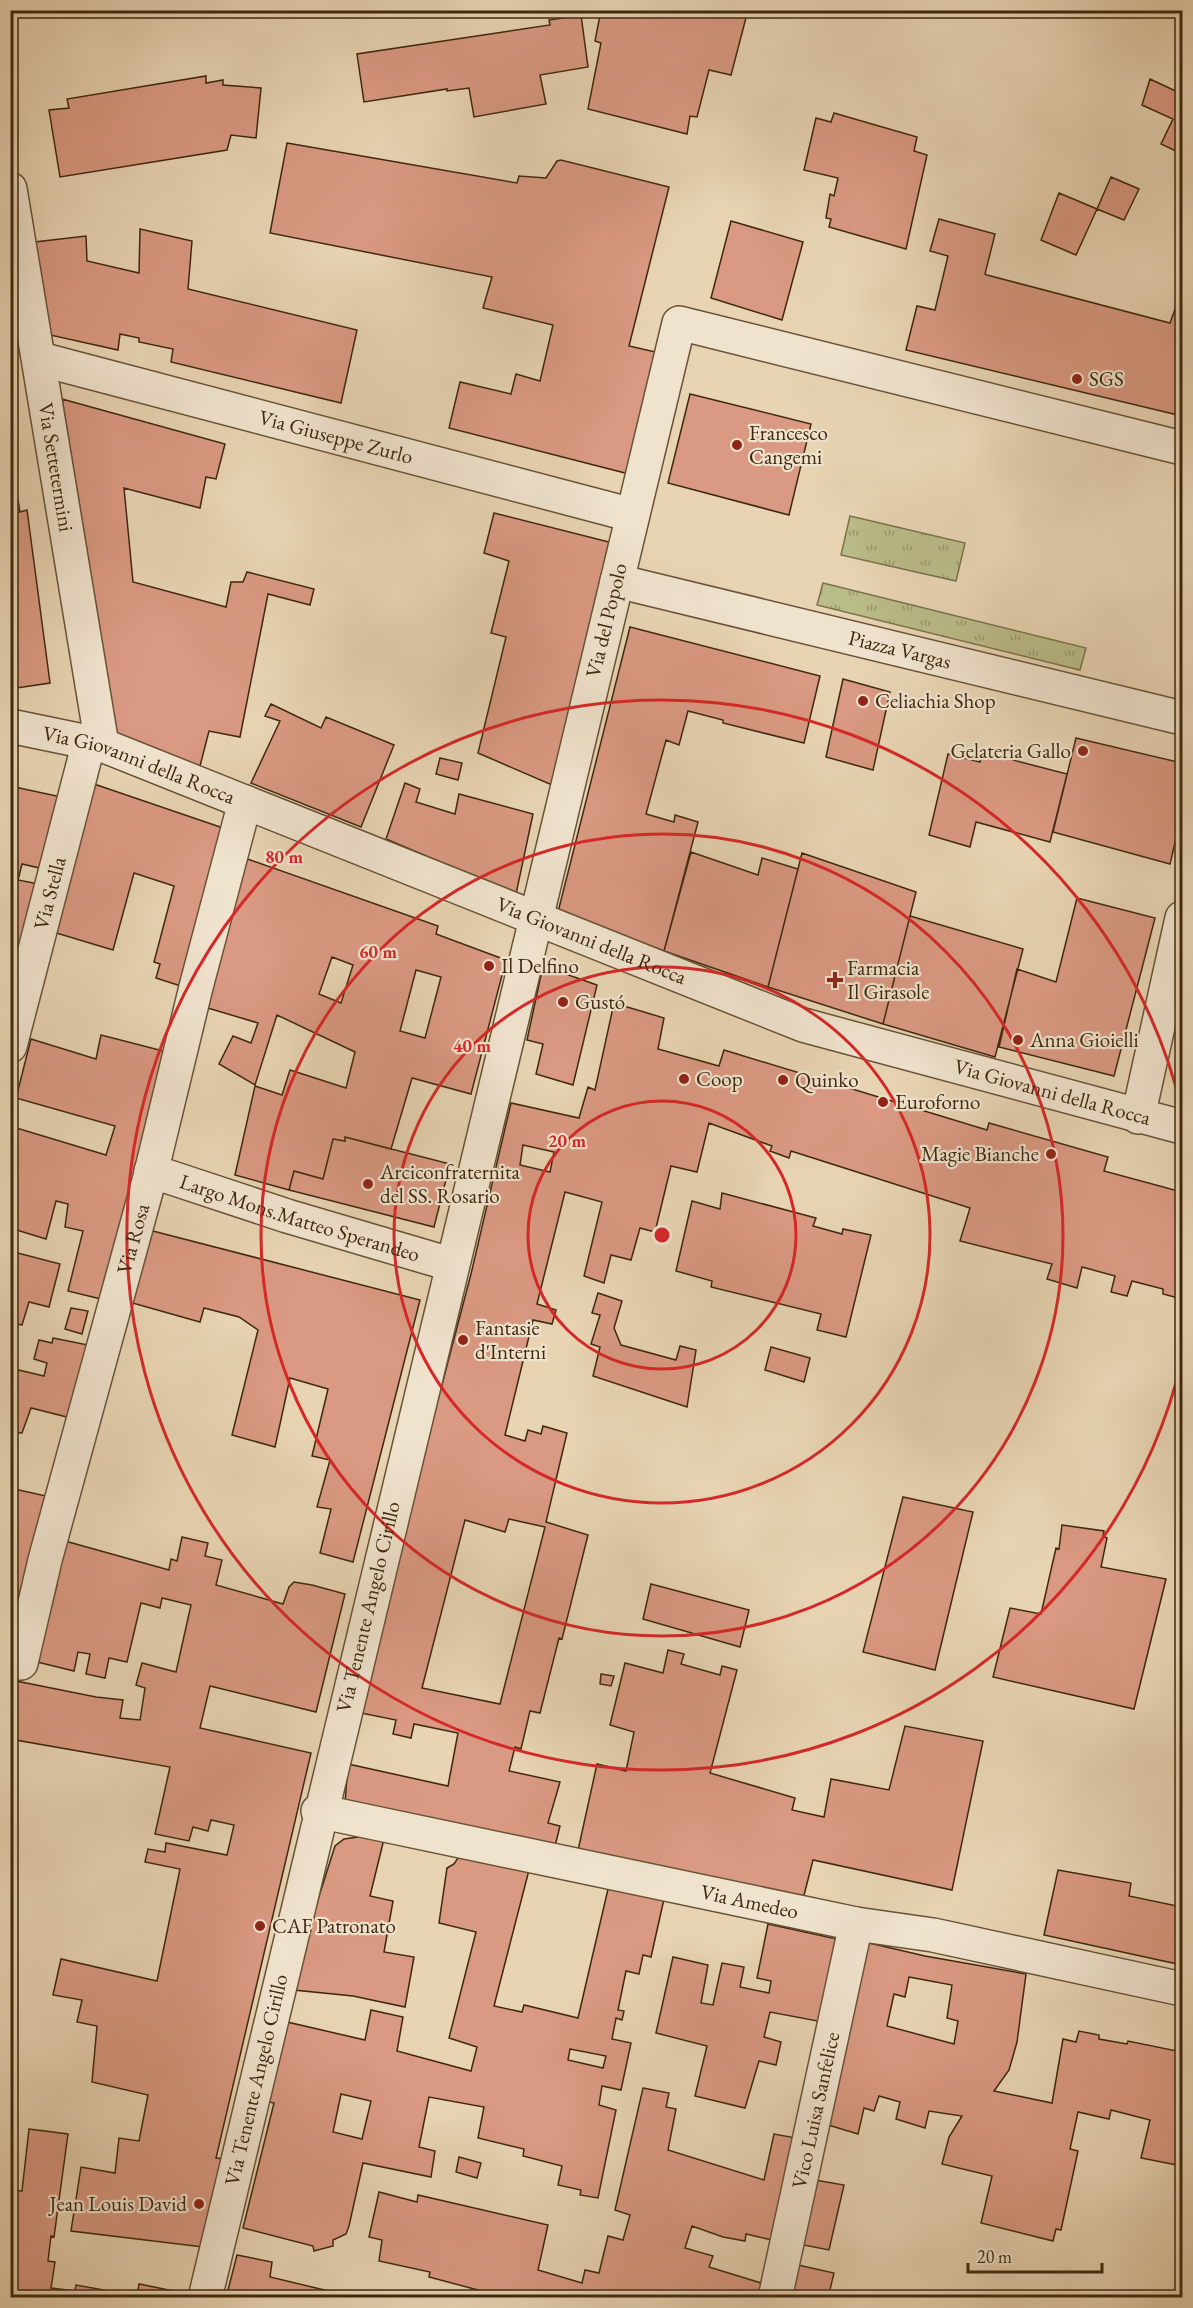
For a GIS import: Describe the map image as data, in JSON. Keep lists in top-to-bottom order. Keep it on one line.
{"streets":{"street":["Via Giuseppe Zurlo","Via Settetermini","Via del Popolo","Piazza Vargas","Via Giovanni della Rocca","Via Stella","Largo Mons.Matteo Sperandeo","Via Rosa","Via Tenente Angelo Cirillo","Via Amedeo","Vico Luisa Sanfelice"]},"crossings":[["Via Giuseppe Zurlo","Via Settetermini"],["Via Giuseppe Zurlo","Via del Popolo"],["Via Settetermini","Via Giovanni della Rocca"],["Via Settetermini","Via Stella"],["Via del Popolo","Piazza Vargas"],["Via del Popolo","Via Giovanni della Rocca"],["Via del Popolo","Via Tenente Angelo Cirillo"],["Via Giovanni della Rocca","Via Stella"],["Via Giovanni della Rocca","Via Rosa"],["Via Giovanni della Rocca","Via Tenente Angelo Cirillo"],["Largo Mons.Matteo Sperandeo","Via Rosa"],["Largo Mons.Matteo Sperandeo","Via Tenente Angelo Cirillo"],["Via Tenente Angelo Cirillo","Via Amedeo"],["Via Amedeo","Vico Luisa Sanfelice"]],"places":{"other":["SGS","Francesco Cangemi","Celiachia Shop","Gelateria Gallo","Il Delfino","Gustó","Anna Gioielli","Coop","Quinko","Euroforno","Magie Bianche","Arciconfraternita del SS. Rosario","Fantasie d'Interni","CAF Patronato","Jean Louis David"],"health":["Farmacia Il Girasole"]},"scale_bar":"20 m","rings":["80 m","60 m","40 m","20 m"]}
